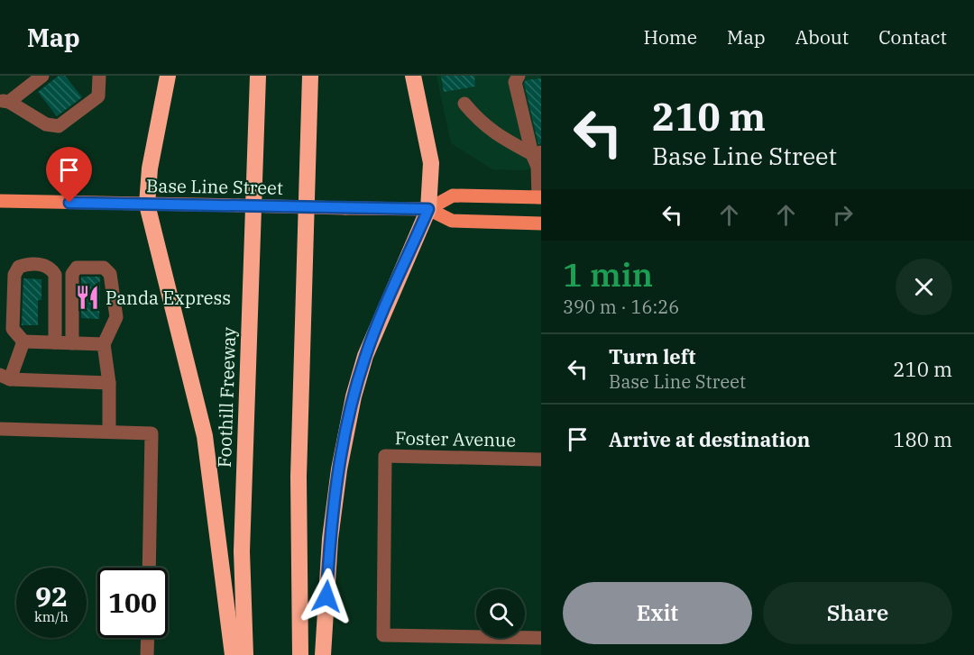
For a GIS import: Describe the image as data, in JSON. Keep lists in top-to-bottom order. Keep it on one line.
{"streets":{"highway":["Foothill Freeway"],"main road":["Base Line Street"],"street":["Foster Avenue"]},"places":{"restaurant":["Panda Express"]},"page":{"header":"Map","nav":["Home","Map","About","Contact"],"turn":["210 m","Base Line Street"],"heading":["1 min","390 m · 16:26"],"list":[{"name":"Turn left","note":"Base Line Street","value":"210 m"},{"name":"Arrive at destination","value":"180 m"}],"speed":"92 km/h","limit":"100","buttons":["Exit","Share"]}}
